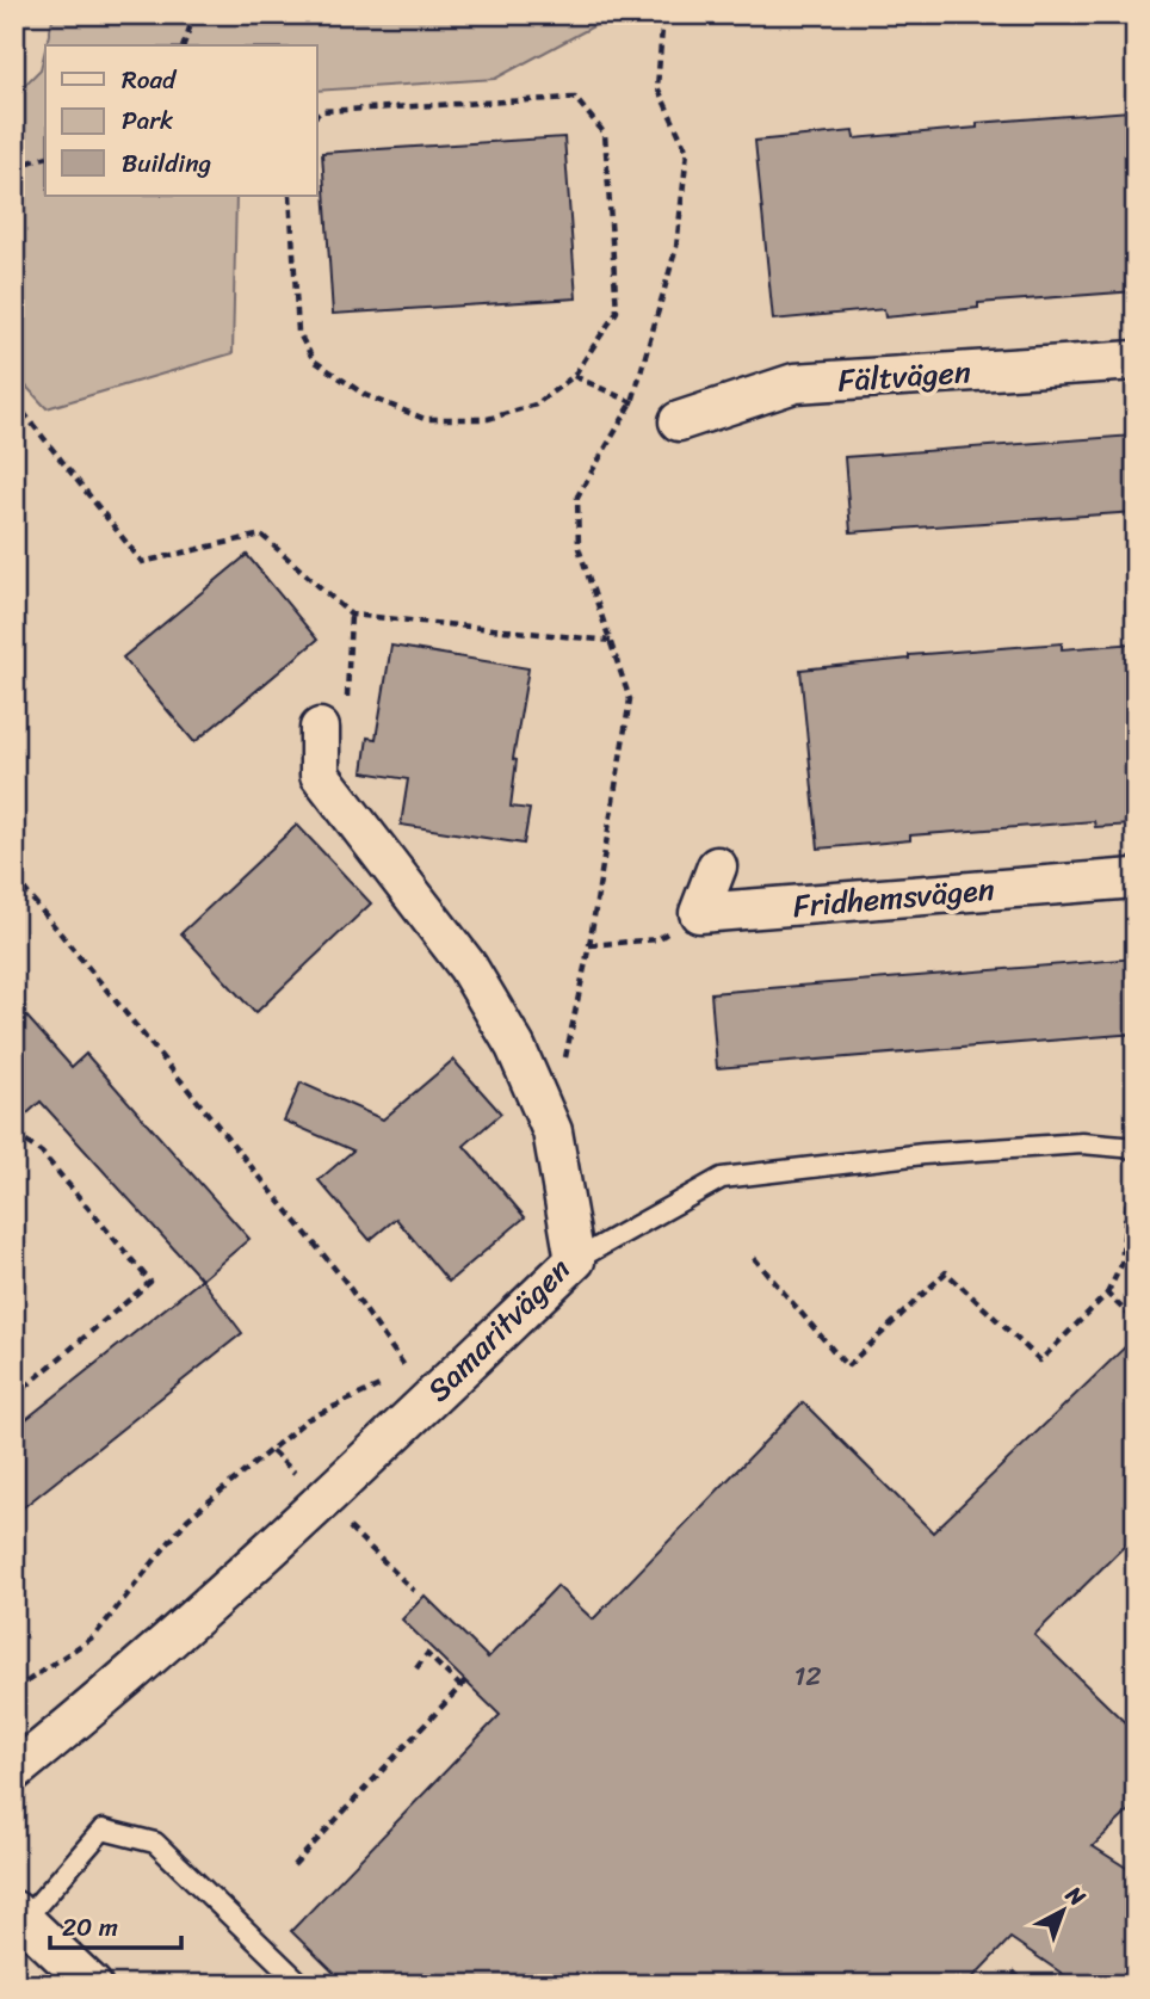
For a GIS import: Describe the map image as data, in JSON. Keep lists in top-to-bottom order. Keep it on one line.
{"streets":{"street":["Fältvägen","Fridhemsvägen","Samaritvägen"]},"house_numbers":["12"],"legend":["Road","Park","Building"],"scale_bar":"20 m","north":"top right"}
